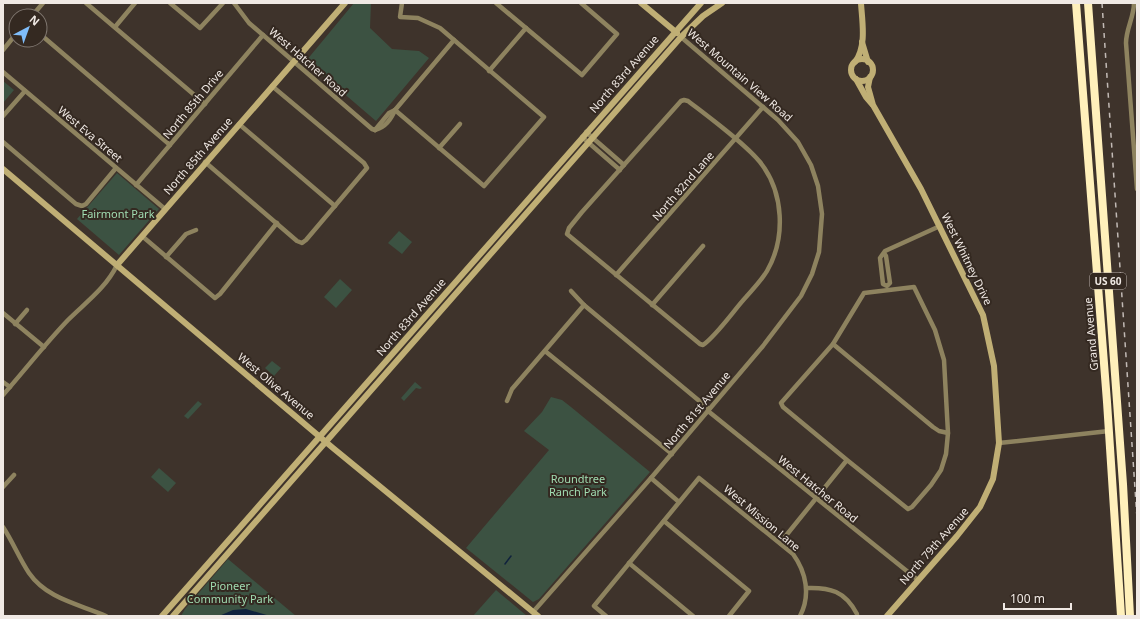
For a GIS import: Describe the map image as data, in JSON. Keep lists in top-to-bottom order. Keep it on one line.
{"streets":{"highway":["US 60","Grand Avenue"],"main road":["North 83rd Avenue","West Mountain View Road","North 85th Avenue","West Whitney Drive","West Olive Avenue","North 79th Avenue"],"street":["West Hatcher Road","North 85th Drive","West Eva Street","North 82nd Lane","North 81st Avenue","West Mission Lane"]},"crossings":[["West Hatcher Road","North 85th Drive"],["West Hatcher Road","North 85th Avenue"],["West Hatcher Road","North 81st Avenue"],["West Hatcher Road","North 79th Avenue"],["North 83rd Avenue","West Mountain View Road"],["North 83rd Avenue","West Olive Avenue"],["West Mountain View Road","North 82nd Lane"],["West Mountain View Road","North 81st Avenue"],["North 85th Drive","West Eva Street"],["West Eva Street","North 85th Avenue"],["North 85th Avenue","West Olive Avenue"],["West Whitney Drive","North 79th Avenue"],["West Olive Avenue","North 81st Avenue"]],"parks":["Fairmont Park","Roundtree Ranch Park","Pioneer Community Park"],"scale_bar":"100 m","north":"top right"}
